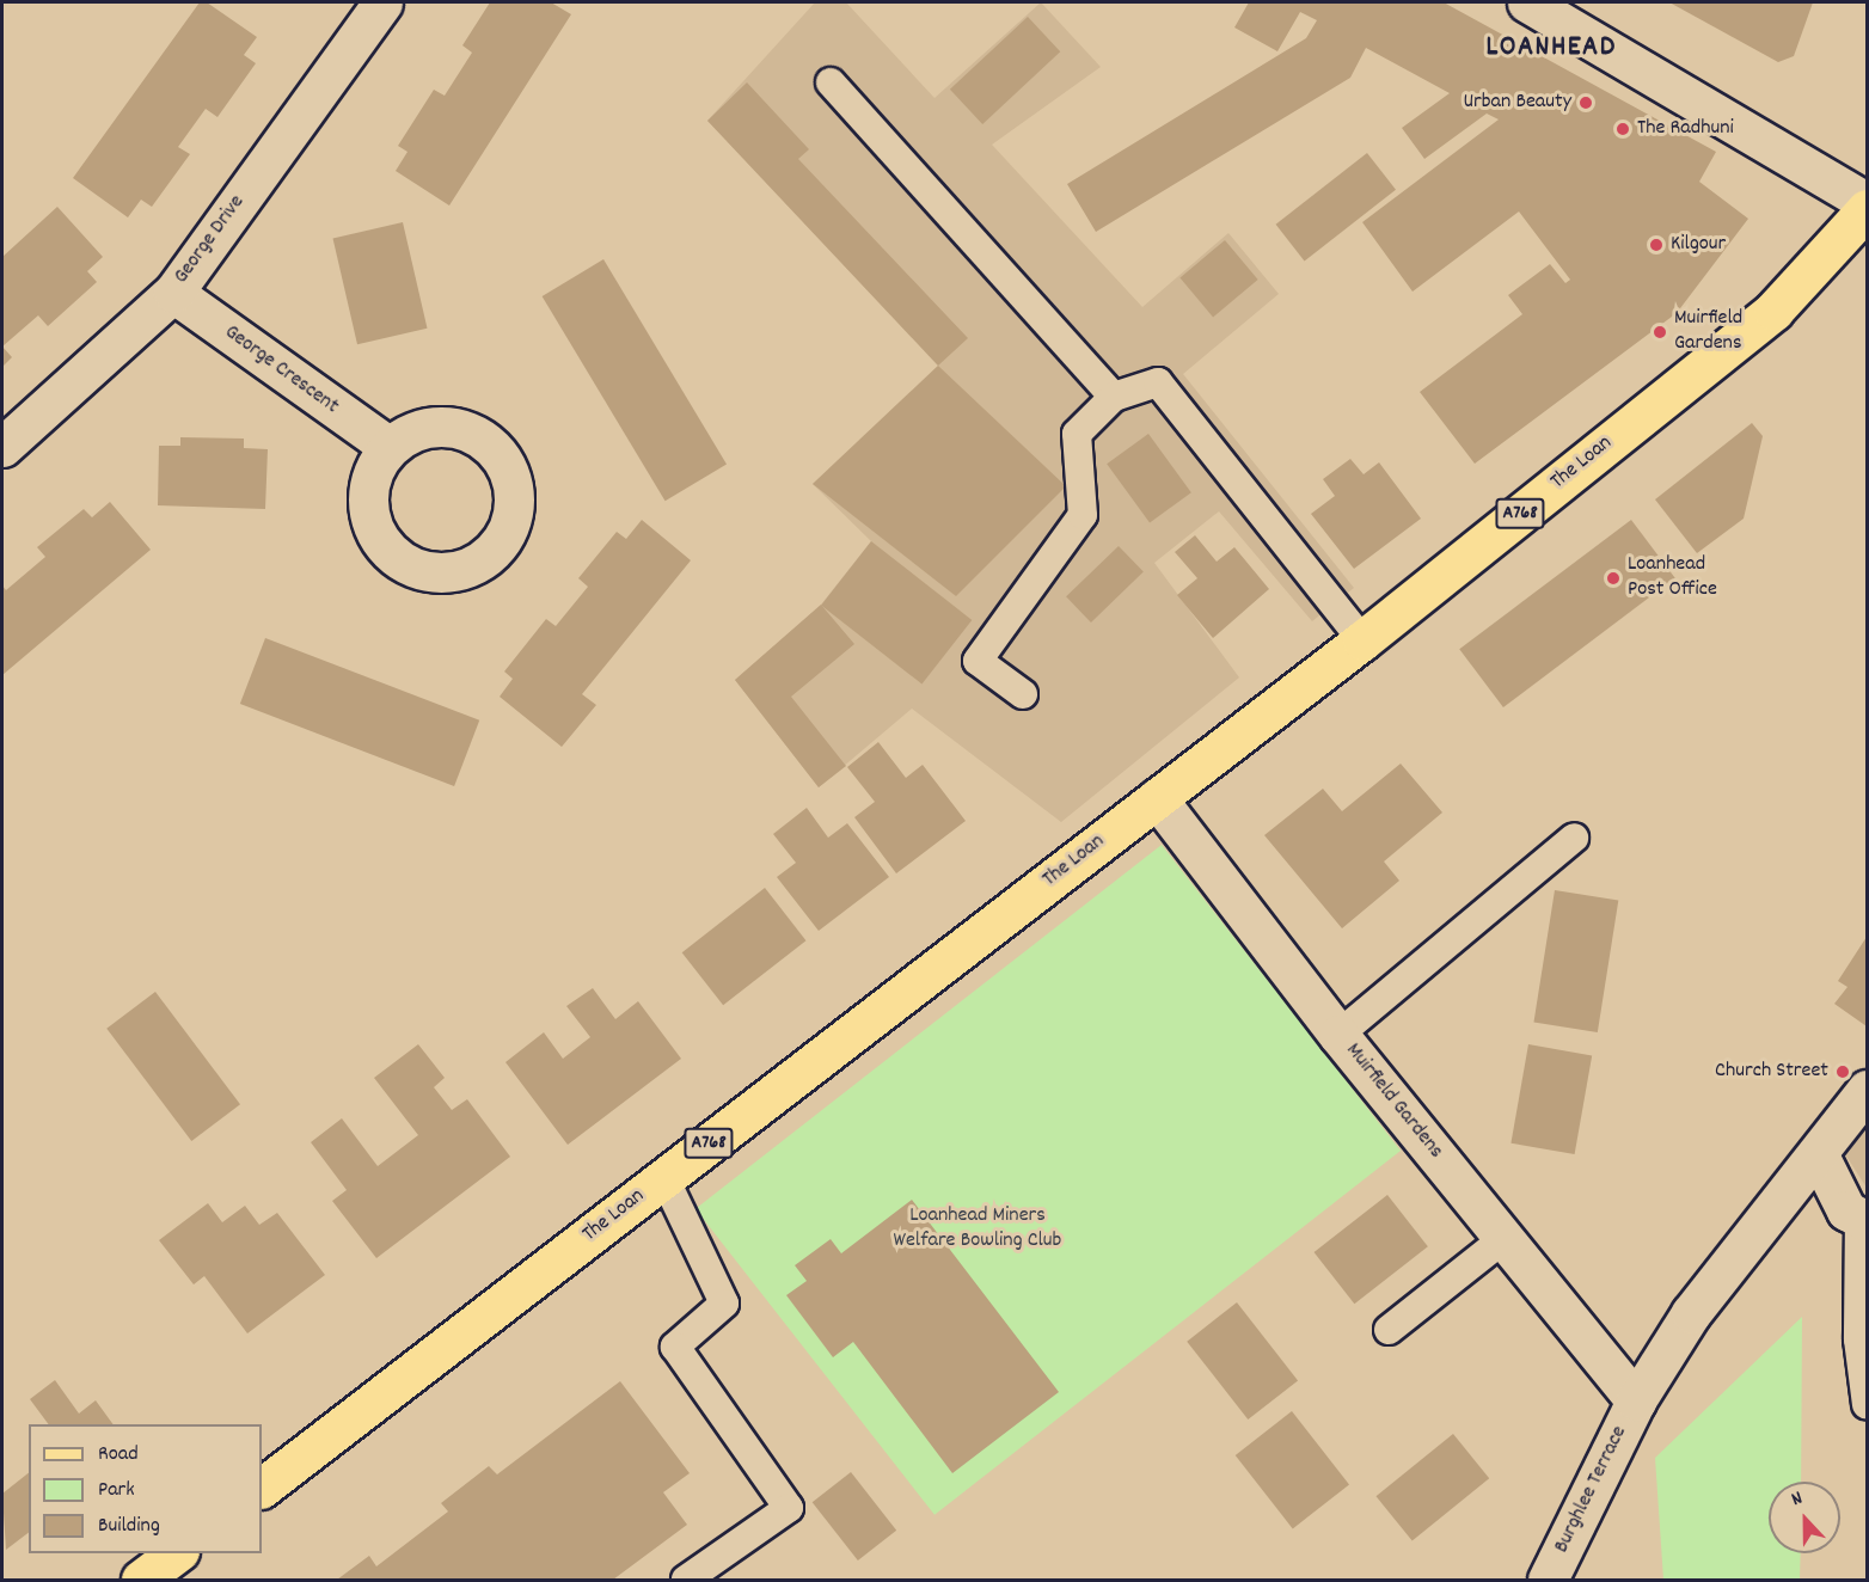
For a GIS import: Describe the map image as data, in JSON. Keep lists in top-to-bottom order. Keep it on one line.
{"streets":{"main road":["The Loan","A768"],"street":["George Drive","George Crescent","Muirfield Gardens","Burghlee Terrace"]},"crossings":[["George Drive","George Crescent"],["The Loan","Muirfield Gardens"],["Muirfield Gardens","Burghlee Terrace"]],"districts":["LOANHEAD"],"parks":["Loanhead Miners Welfare Bowling Club"],"places":["Urban Beauty","The Radhuni","Kilgour","Muirfield Gardens","Loanhead Post Office","Church Street"],"legend":["Road","Park","Building"],"north":"top"}
